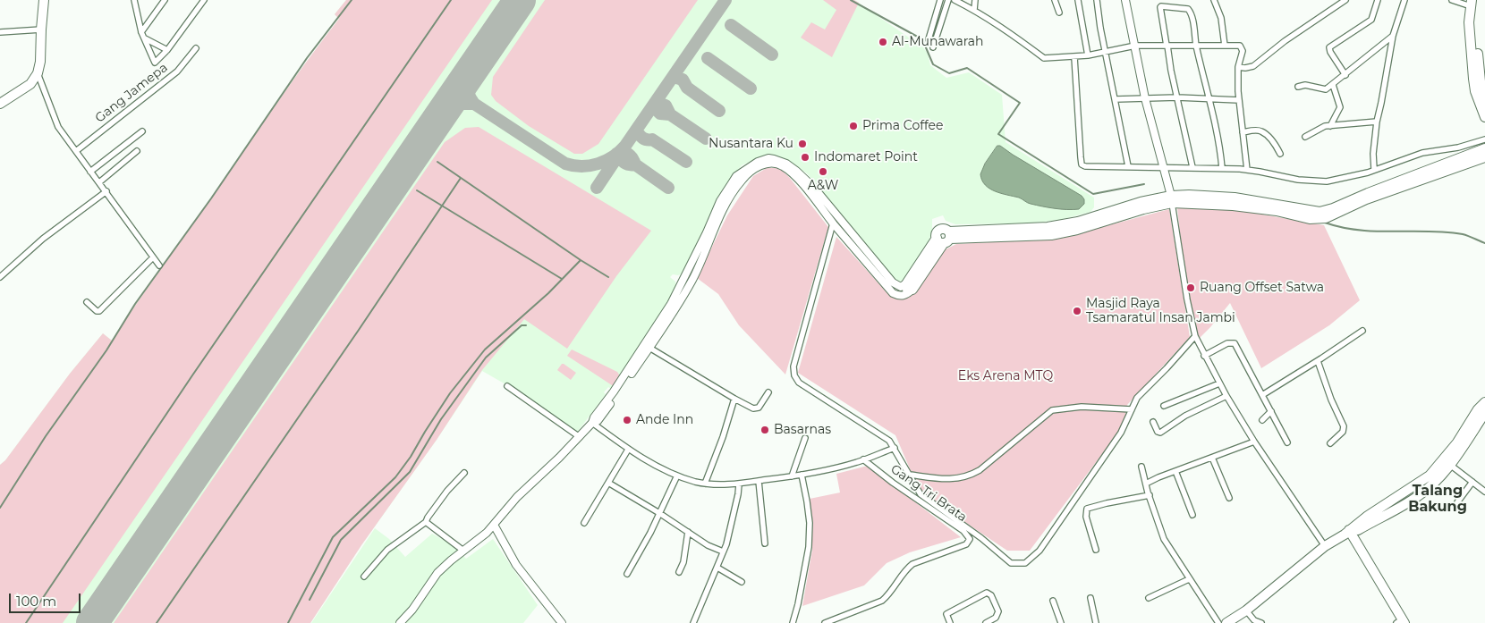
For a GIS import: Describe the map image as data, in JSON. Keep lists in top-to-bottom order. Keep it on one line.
{"streets":{"street":["Gang Jamepa","Gang Tri Brata"]},"districts":["Talang Bakung"],"parks":["Eks Arena MTQ"],"places":["Al-Munawarah","Prima Coffee","Nusantara Ku","Indomaret Point","A&W","Ruang Offset Satwa","Masjid Raya Tsamaratul Insan Jambi","Ande Inn","Basarnas"],"scale_bar":"100 m"}
